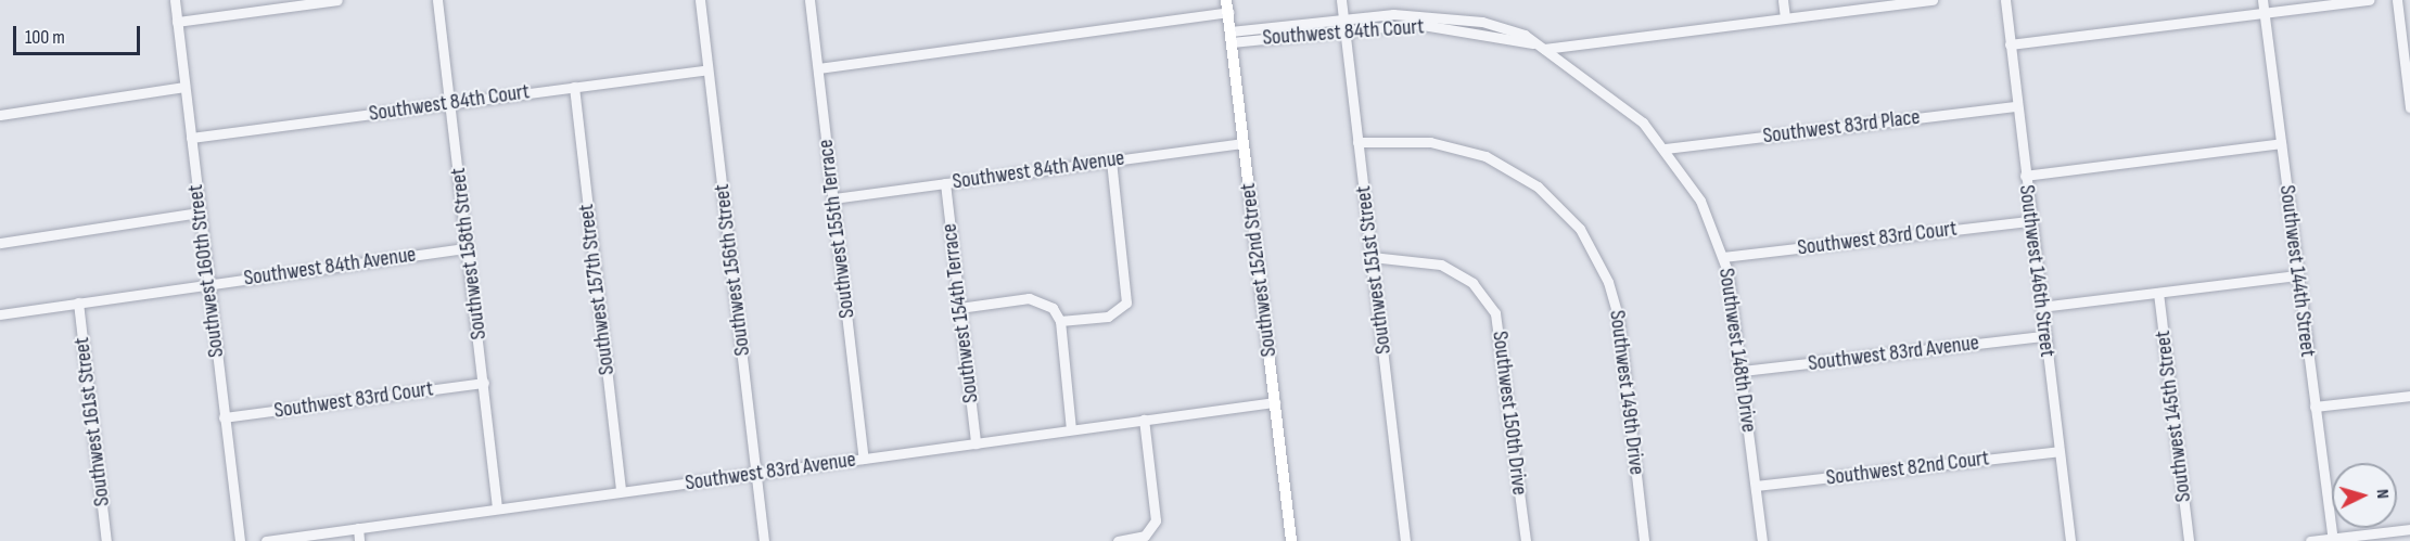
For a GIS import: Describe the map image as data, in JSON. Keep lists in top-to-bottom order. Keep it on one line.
{"streets":{"main road":["Southwest 152nd Street"],"street":["Southwest 84th Court","Southwest 83rd Place","Southwest 84th Avenue","Southwest 155th Terrace","Southwest 83rd Court","Southwest 158th Street","Southwest 156th Street","Southwest 151st Street","Southwest 160th Street","Southwest 146th Street","Southwest 144th Street","Southwest 157th Street","Southwest 154th Terrace","Southwest 148th Drive","Southwest 83rd Avenue","Southwest 149th Drive","Southwest 150th Drive","Southwest 145th Street","Southwest 161st Street","Southwest 82nd Court"]},"crossings":[["Southwest 84th Court","Southwest 158th Street"],["Southwest 84th Court","Southwest 156th Street"],["Southwest 84th Court","Southwest 152nd Street"],["Southwest 84th Court","Southwest 151st Street"],["Southwest 84th Court","Southwest 160th Street"],["Southwest 84th Court","Southwest 157th Street"],["Southwest 84th Court","Southwest 148th Drive"],["Southwest 83rd Place","Southwest 146th Street"],["Southwest 83rd Place","Southwest 148th Drive"],["Southwest 84th Avenue","Southwest 155th Terrace"],["Southwest 84th Avenue","Southwest 158th Street"],["Southwest 84th Avenue","Southwest 152nd Street"],["Southwest 84th Avenue","Southwest 160th Street"],["Southwest 84th Avenue","Southwest 154th Terrace"],["Southwest 84th Avenue","Southwest 161st Street"],["Southwest 155th Terrace","Southwest 83rd Avenue"],["Southwest 83rd Court","Southwest 158th Street"],["Southwest 83rd Court","Southwest 160th Street"],["Southwest 83rd Court","Southwest 146th Street"],["Southwest 83rd Court","Southwest 148th Drive"],["Southwest 158th Street","Southwest 83rd Avenue"],["Southwest 156th Street","Southwest 83rd Avenue"],["Southwest 152nd Street","Southwest 83rd Avenue"],["Southwest 151st Street","Southwest 149th Drive"],["Southwest 151st Street","Southwest 150th Drive"],["Southwest 146th Street","Southwest 83rd Avenue"],["Southwest 146th Street","Southwest 82nd Court"],["Southwest 157th Street","Southwest 83rd Avenue"],["Southwest 154th Terrace","Southwest 83rd Avenue"],["Southwest 148th Drive","Southwest 83rd Avenue"],["Southwest 148th Drive","Southwest 82nd Court"]],"scale_bar":"100 m","north":"right"}
